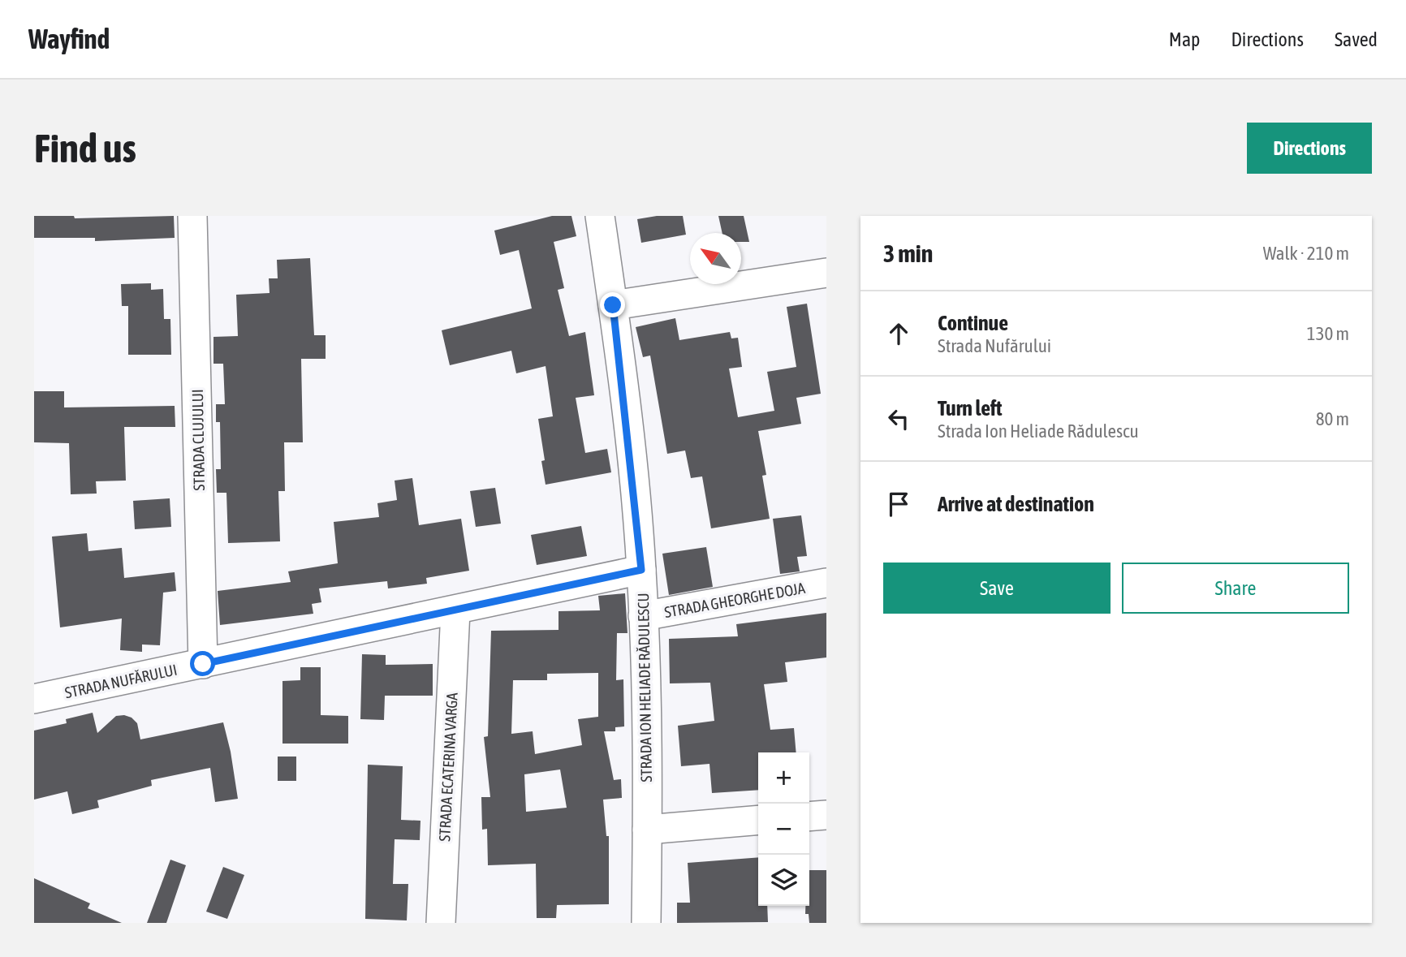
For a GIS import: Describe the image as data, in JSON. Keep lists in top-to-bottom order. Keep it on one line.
{"streets":{"street":["STRADA CLUJULUI","STRADA GHEORGHE DOJA","STRADA NUFĂRULUI","STRADA ION HELIADE RĂDULESCU","STRADA ECATERINA VARGA"]},"crossings":[["STRADA CLUJULUI","STRADA NUFĂRULUI"],["STRADA GHEORGHE DOJA","STRADA ION HELIADE RĂDULESCU"],["STRADA NUFĂRULUI","STRADA ION HELIADE RĂDULESCU"],["STRADA NUFĂRULUI","STRADA ECATERINA VARGA"]],"north":"top left","page":{"header":"Wayfind","nav":["Map","Directions","Saved"],"buttons":["Directions",["Save","Share"]],"title":"Find us","heading":["3 min","Walk · 210 m"],"list":[["Continue","Strada Nufărului","130 m"],["Turn left","Strada Ion Heliade Rădulescu","80 m"],"Arrive at destination"],"map_buttons":["+","−"]}}
